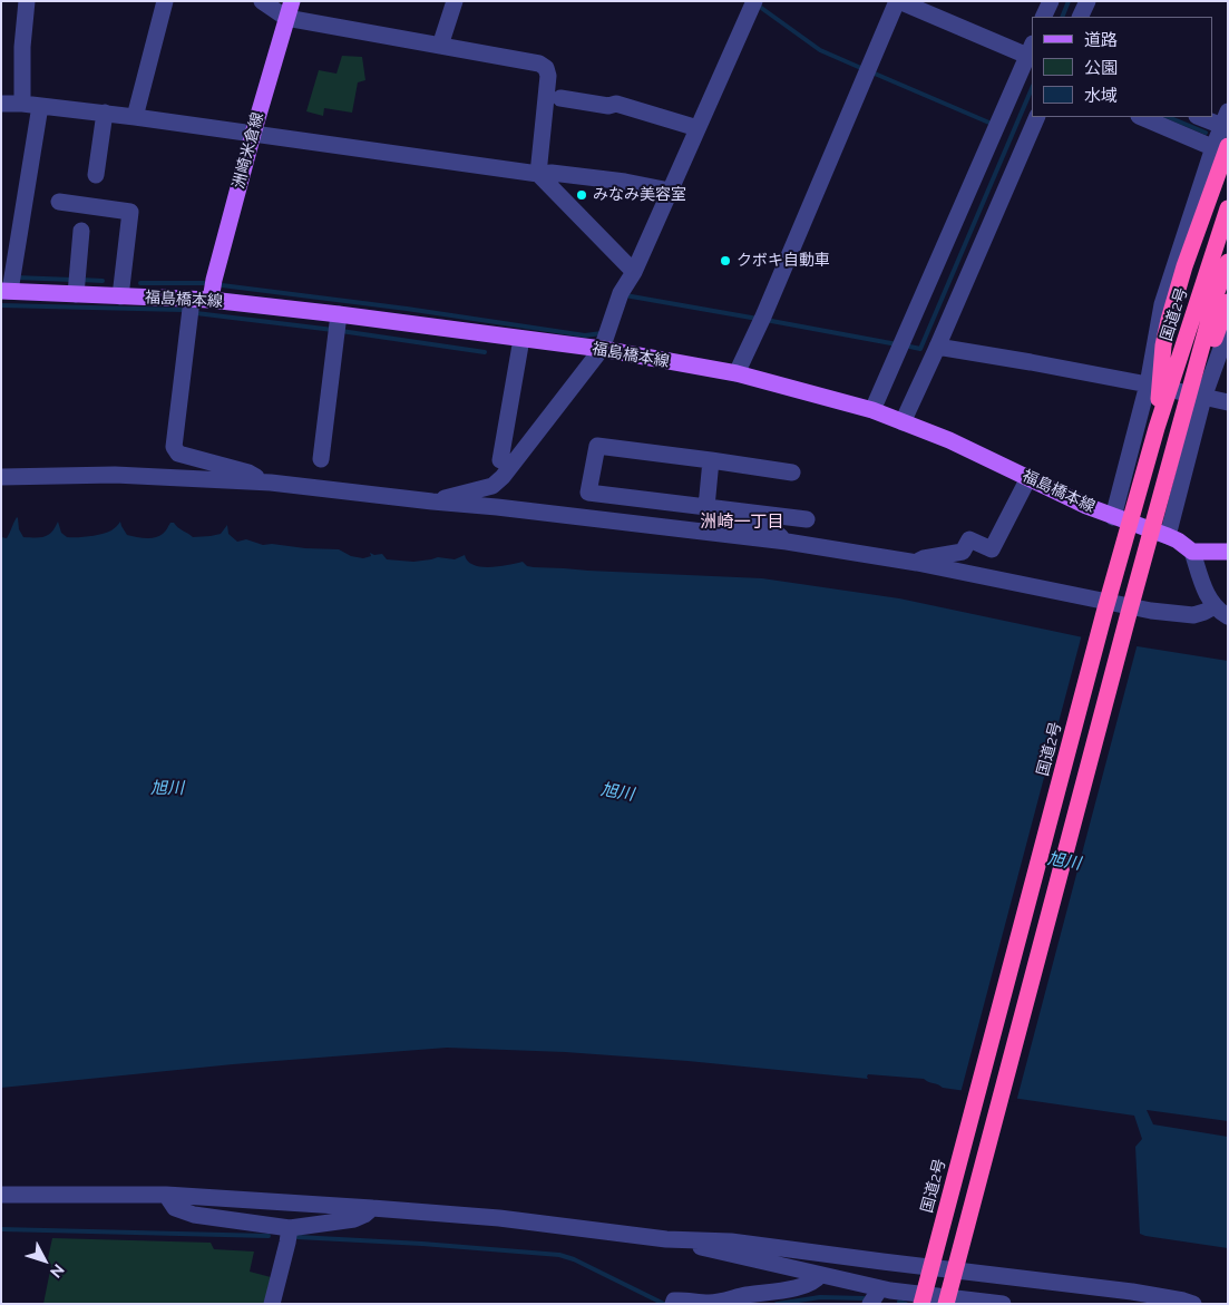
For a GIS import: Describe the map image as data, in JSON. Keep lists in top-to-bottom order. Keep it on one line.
{"streets":{"highway":["国道2号"],"main road":["洲崎米倉線","福島橋本線"]},"crossings":[["洲崎米倉線","福島橋本線"]],"districts":["洲崎一丁目"],"water":["旭川"],"places":["みなみ美容室","クボキ自動車"],"legend":["道路","公園","水域"],"north":"bottom right"}
